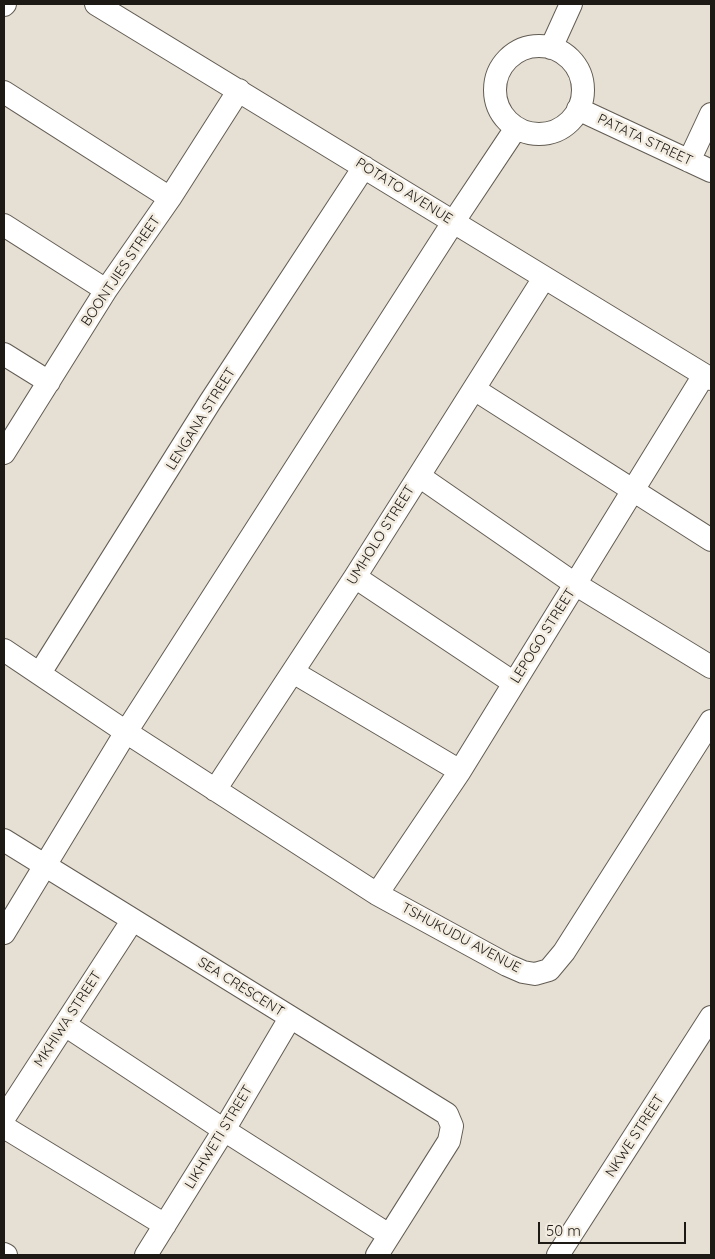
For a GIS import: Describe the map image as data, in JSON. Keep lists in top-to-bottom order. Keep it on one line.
{"streets":{"street":["PATATA STREET","POTATO AVENUE","BOONTJIES STREET","LENGANA STREET","UMHOLO STREET","LEPOGO STREET","TSHUKUDU AVENUE","SEA CRESCENT","MKHIWA STREET","NKWE STREET","LIKHWETI STREET"]},"crossings":[["POTATO AVENUE","BOONTJIES STREET"],["POTATO AVENUE","LENGANA STREET"],["POTATO AVENUE","UMHOLO STREET"],["POTATO AVENUE","LEPOGO STREET"],["LENGANA STREET","TSHUKUDU AVENUE"],["UMHOLO STREET","TSHUKUDU AVENUE"],["LEPOGO STREET","TSHUKUDU AVENUE"],["SEA CRESCENT","MKHIWA STREET"],["SEA CRESCENT","LIKHWETI STREET"]],"scale_bar":"50 m"}
